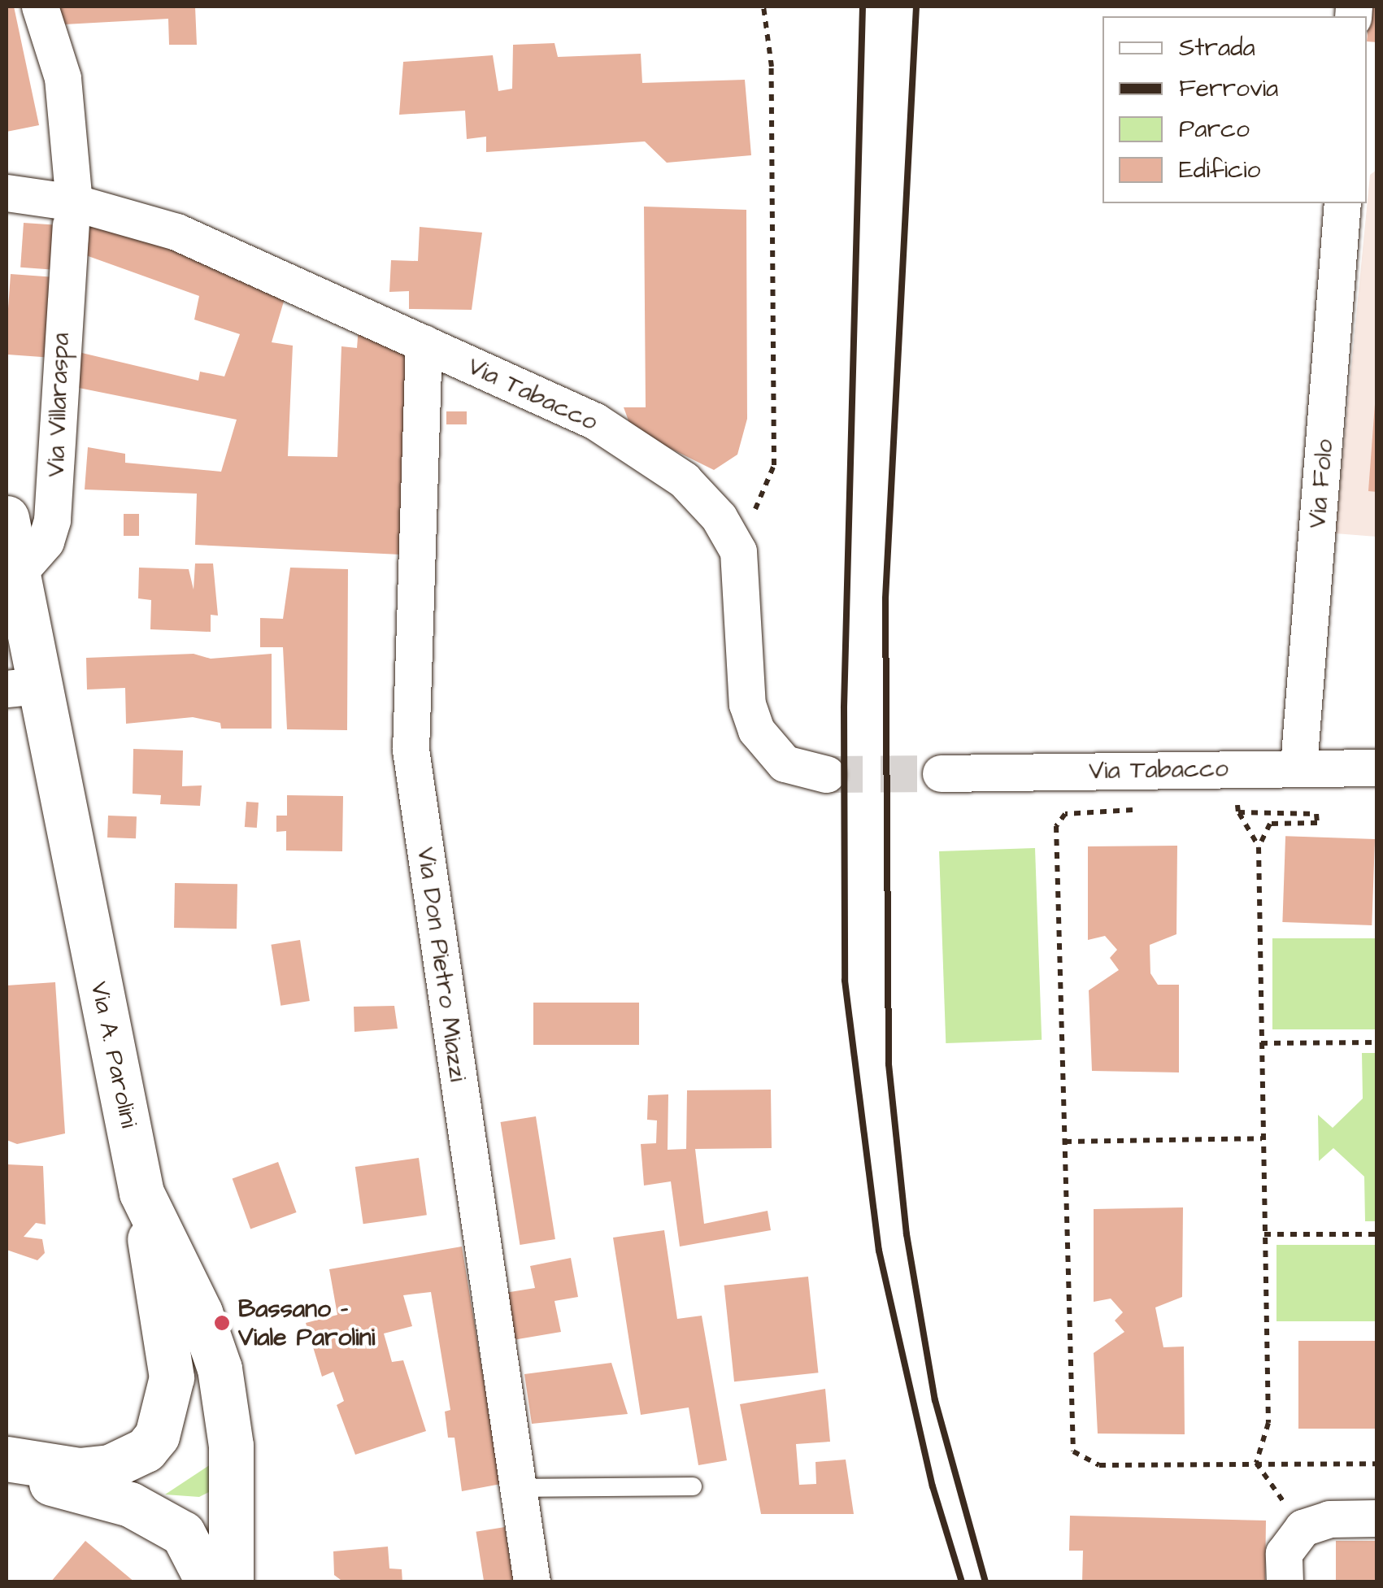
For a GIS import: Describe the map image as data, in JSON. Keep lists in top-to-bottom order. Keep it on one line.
{"streets":{"main road":["Via A. Parolini"],"street":["Via Tabacco","Via Villaraspa","Via Folo","Via Don Pietro Miazzi"]},"crossings":[["Via Tabacco","Via Villaraspa"],["Via Tabacco","Via Folo"],["Via Tabacco","Via Don Pietro Miazzi"],["Via Villaraspa","Via A. Parolini"]],"places":["Bassano - Viale Parolini"],"legend":["Strada","Ferrovia","Parco","Edificio"]}
